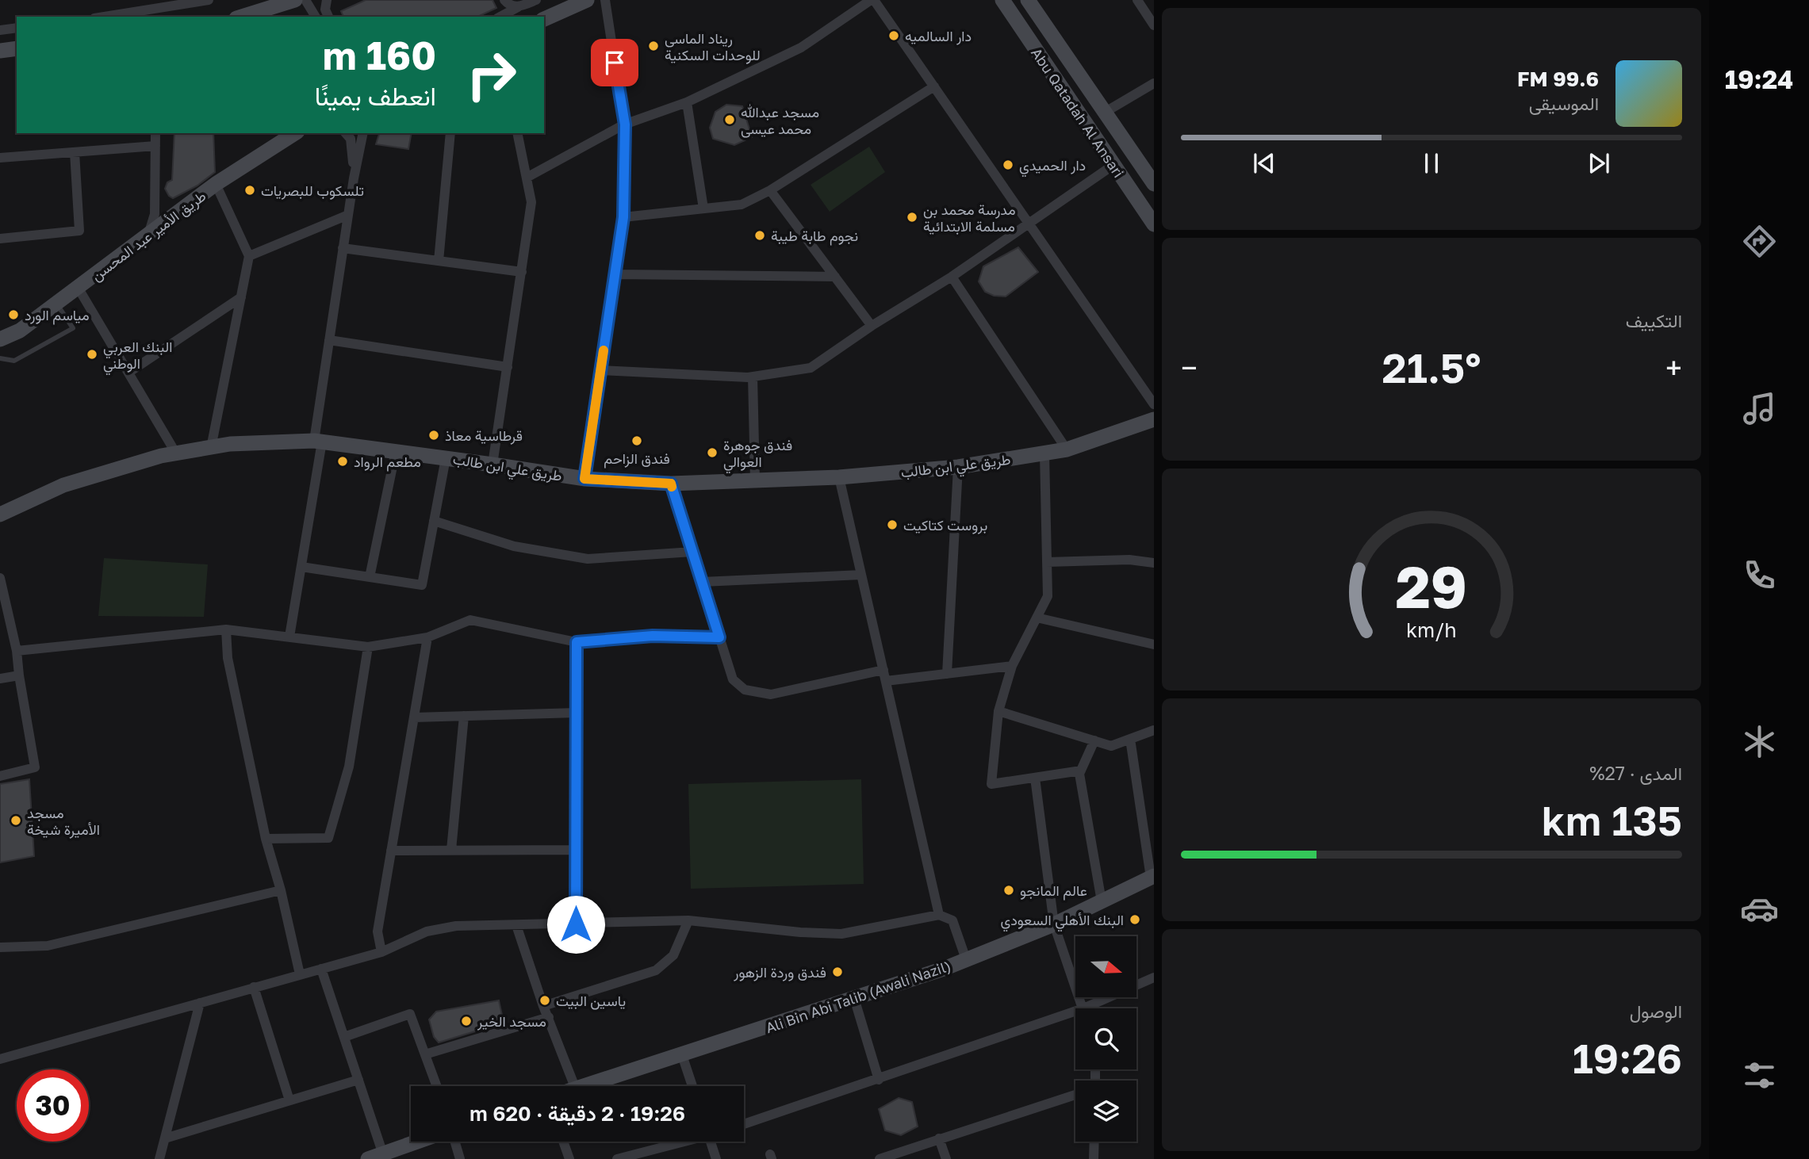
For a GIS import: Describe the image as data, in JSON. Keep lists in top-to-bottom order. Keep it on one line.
{"streets":{"main road":["Abu Qatadah Al Ansari","طريق الأمير عبد المحسن","طريق علي ابن طالب","Ali Bin Abi Talib (Awali Nazil)"]},"places":["دار السالميه","ريناد الماسي للوحدات السكنية","مسجد عبدالله محمد عيسى","دار الحميدي","تلسكوب للبصريات","مدرسة محمد بن مسلمة الابتدائية","نجوم طابة طيبة","مياسم الورد","البنك العربي الوطني","قرطاسية معاذ","فندق الزاحم","فندق جوهرة العوالي","مطعم الرواد","بروست كتاكيت","مسجد الأميرة شيخة","عالم المانجو","البنك الأهلي السعودي","فندق وردة الزهور","ياسين البيت","مسجد الخير"],"north":"right","page":{"tabs":"19:24","turn":["160 m","انعطف يمينًا"],"song":["99.6 FM","الموسيقى"],"tile":["التكييف",["المدى · 27%","135 km"],["الوصول","19:26"]],"heat":["−","21.5°","+"],"limit":"30","trip":"19:26 · 2 دقيقة · 620 m","gauge":["29","km/h"]}}
